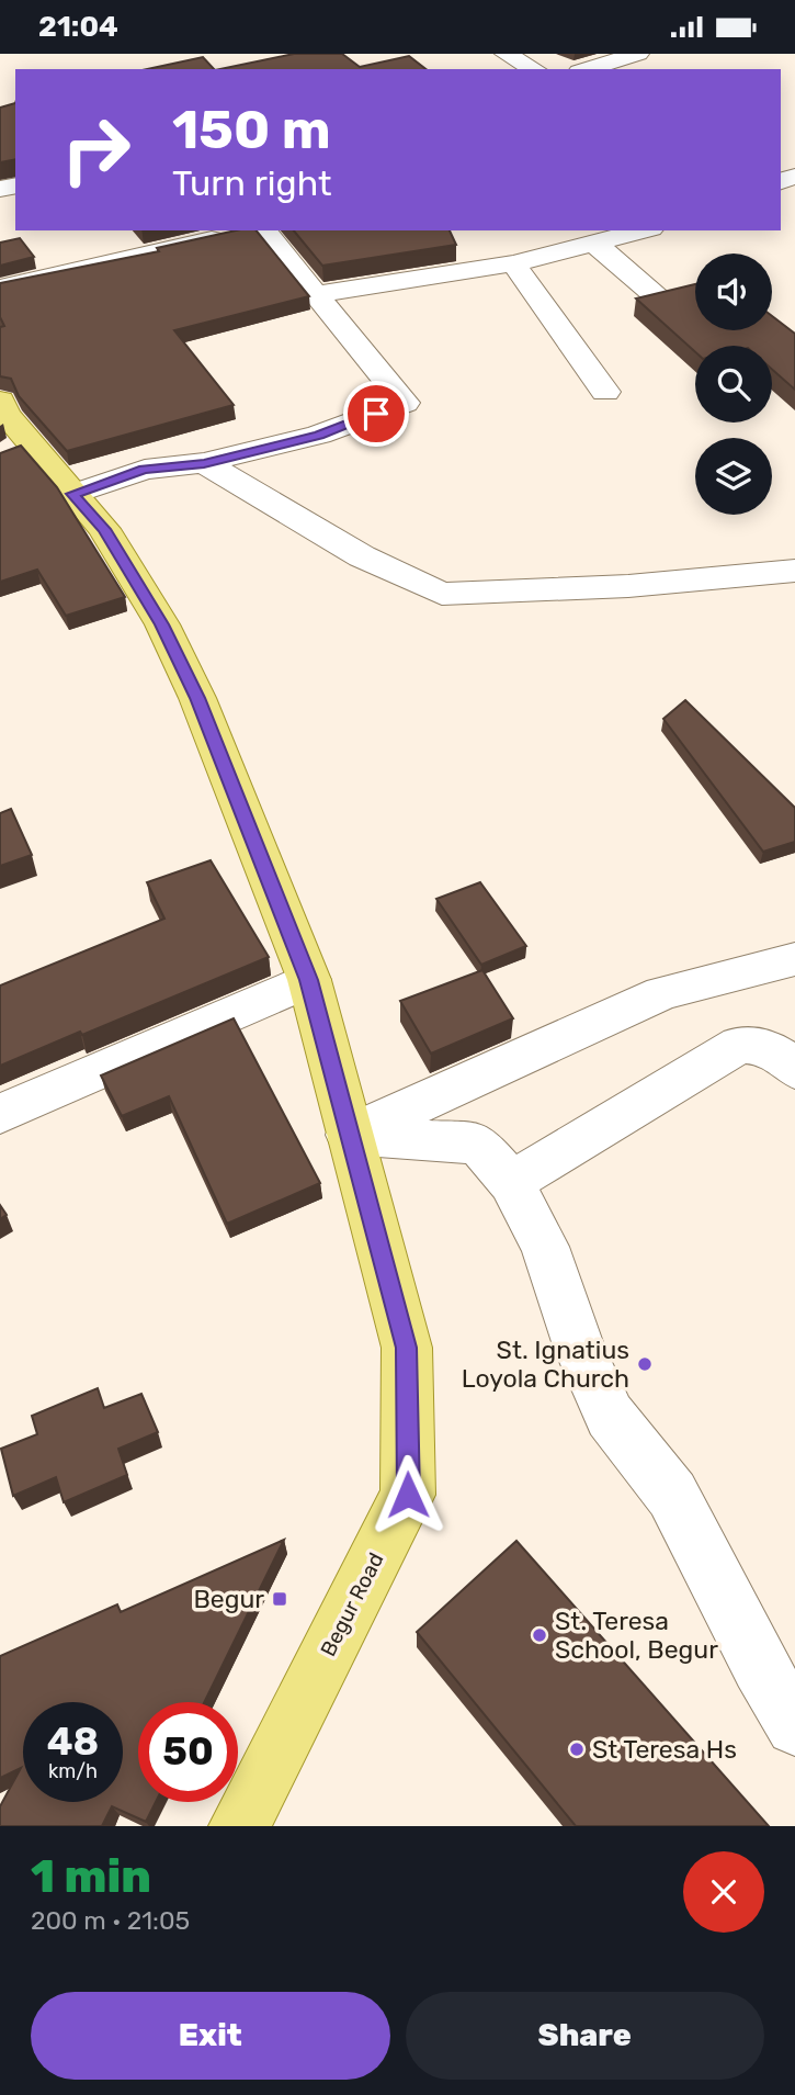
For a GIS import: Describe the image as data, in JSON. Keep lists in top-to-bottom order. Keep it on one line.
{"streets":{"main road":["Begur Road"]},"places":{"other":["St. Ignatius Loyola Church","St. Teresa School, Begur","St Teresa Hs"],"transit":["Begur"]},"page":{"status":"21:04","turn":["150 m","Turn right"],"speed":"48 km/h","limit":"50","heading":["1 min","200 m · 21:05"],"buttons":["Exit","Share"]}}
